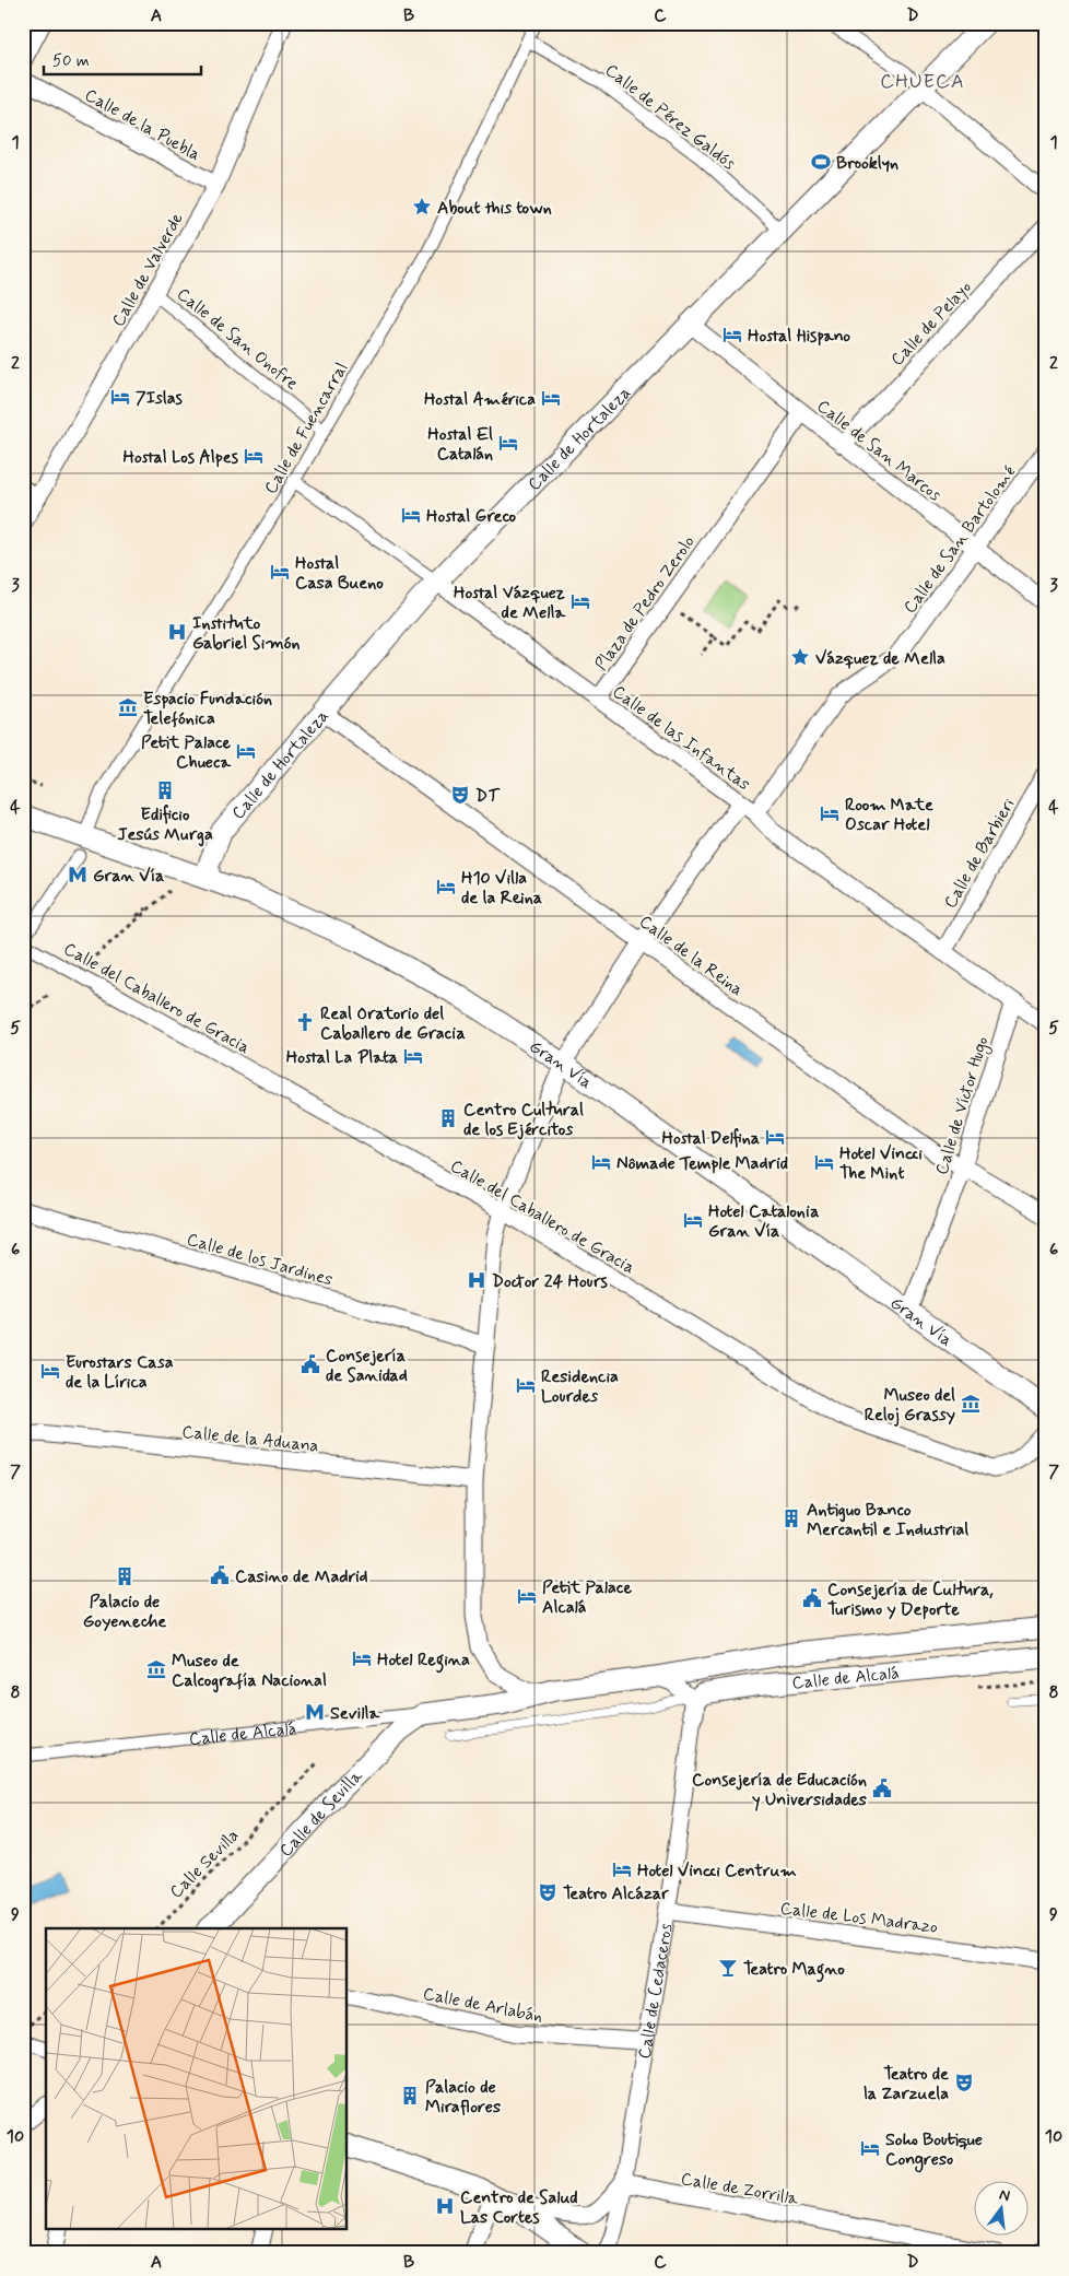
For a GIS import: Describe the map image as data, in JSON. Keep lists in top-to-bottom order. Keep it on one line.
{"streets":{"street":["Calle de Pérez Galdós","Calle de la Puebla","Calle de Valverde","Calle de Pelayo","Calle de San Onofre","Calle de Fuencarral","Calle de Hortaleza","Calle de San Marcos","Calle de San Bartolomé","Plaza de Pedro Zerolo","Calle de las Infantas","Calle de Barbieri","Calle de la Reina","Calle del Caballero de Gracia","Gran Vía","Calle de Víctor Hugo","Calle de los Jardines","Calle de la Aduana","Calle de Alcalá","Calle de Sevilla","Calle de Los Madrazo","Calle de Cedaceros","Calle de Arlabán","Calle de Zorrilla"],"path":["Calle Sevilla"]},"crossings":[["Calle de Pérez Galdós","Calle de Fuencarral"],["Calle de Pérez Galdós","Calle de Hortaleza"],["Calle de la Puebla","Calle de Valverde"],["Calle de Valverde","Calle de San Onofre"],["Calle de Pelayo","Calle de San Marcos"],["Calle de San Onofre","Calle de Fuencarral"],["Calle de Fuencarral","Calle de las Infantas"],["Calle de Fuencarral","Gran Vía"],["Calle de Hortaleza","Calle de San Marcos"],["Calle de Hortaleza","Calle de las Infantas"],["Calle de Hortaleza","Calle de la Reina"],["Calle de Hortaleza","Gran Vía"],["Calle de San Marcos","Calle de San Bartolomé"],["Calle de San Marcos","Plaza de Pedro Zerolo"],["Calle de San Bartolomé","Calle de las Infantas"],["Plaza de Pedro Zerolo","Calle de las Infantas"],["Calle de las Infantas","Calle de Barbieri"],["Calle de las Infantas","Calle de Víctor Hugo"],["Calle de la Reina","Calle de Víctor Hugo"],["Gran Vía","Calle de Víctor Hugo"],["Calle de Alcalá","Calle de Sevilla"],["Calle de Alcalá","Calle de Cedaceros"],["Calle de Los Madrazo","Calle de Cedaceros"],["Calle de Cedaceros","Calle de Arlabán"],["Calle de Cedaceros","Calle de Zorrilla"]],"districts":["CHUECA"],"places":{"sports":["Brooklyn"],"place":["About this town","Vázquez de Mella"],"hotel":["Hostal Hispano","7Islas","Hostal América","Hostal El Catalán","Hostal Los Alpes","Hostal Greco","Hostal Casa Bueno","Hostal Vázquez de Mella","Petit Palace Chueca","Room Mate Oscar Hotel","H10 Villa de la Reina","Hostal La Plata","Hostal Delfina","Nômade Temple Madrid","Hotel Vincci The Mint","Hotel Catalonia Gran Vía","Eurostars Casa de la Lírica","Residencia Lourdes","Petit Palace Alcalá","Hotel Regina","Hotel Vincci Centrum","Soho Boutique Congreso"],"hospital":["Instituto Gabriel Simón","Doctor 24 Hours","Centro de Salud Las Cortes"],"museum":["Espacio Fundación Telefónica","Museo del Reloj Grassy","Museo de Calcografía Nacional"],"building":["Edificio Jesús Murga","Centro Cultural de los Ejércitos","Antiguo Banco Mercantil e Industrial","Palacio de Goyeneche","Palacio de Miraflores"],"theatre":["DT","Teatro Alcázar","Teatro de la Zarzuela"],"metro station":["Gran Vía","Sevilla"],"church":["Real Oratorio del Caballero de Gracia"],"public building":["Consejería de Sanidad","Casino de Madrid","Consejería de Cultura, Turismo y Deporte","Consejería de Educación y Universidades"],"bar":["Teatro Magno"]},"scale_bar":"50 m","north":"top","grid":{"columns":["A","B","C","D"],"rows":["1","2","3","4","5","6","7","8","9","10"]}}
